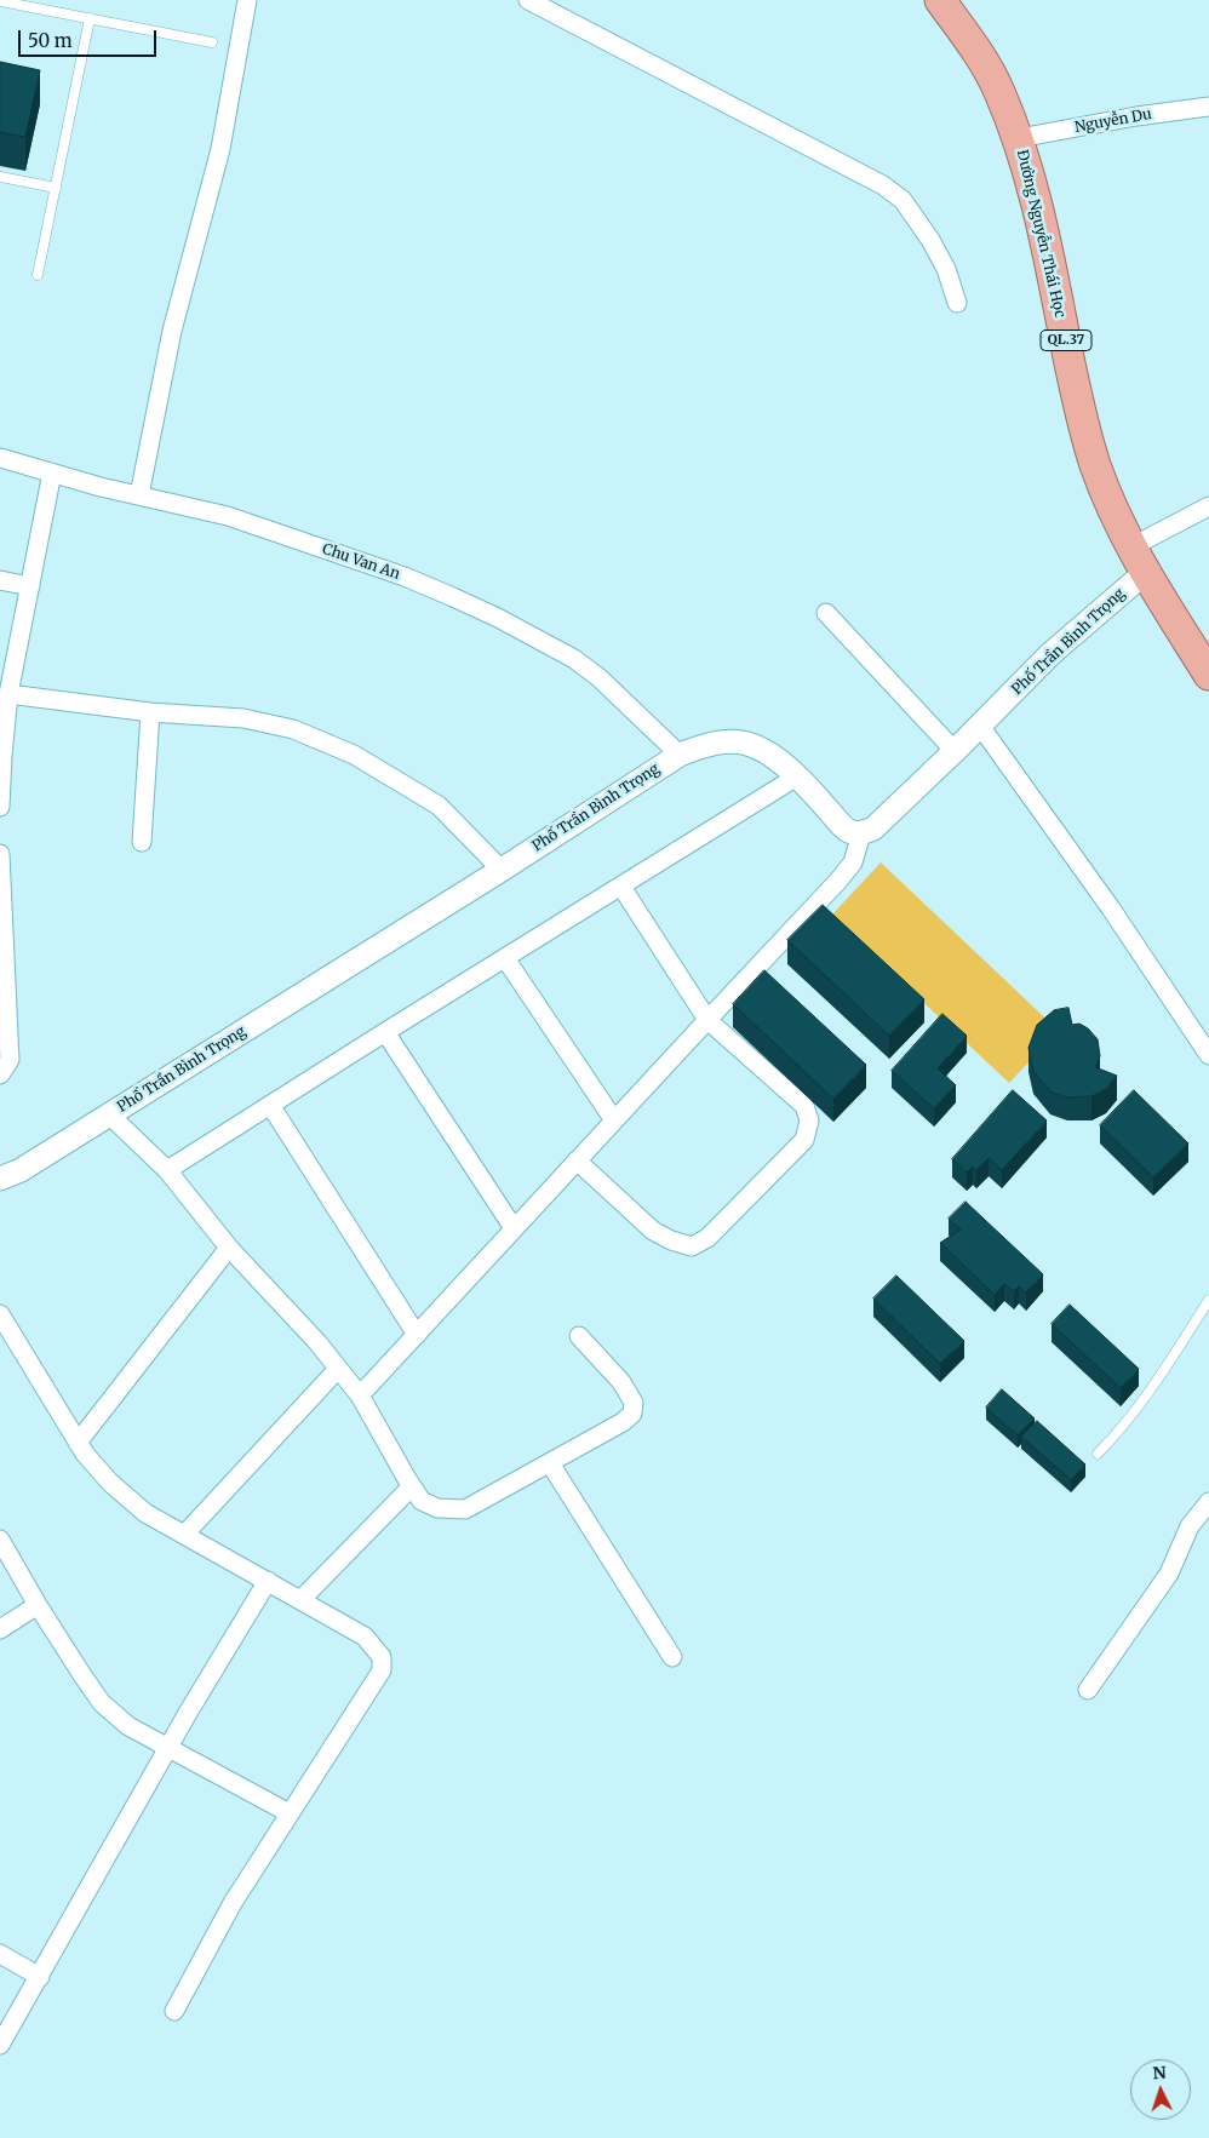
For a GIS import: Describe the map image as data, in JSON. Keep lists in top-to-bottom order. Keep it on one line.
{"streets":{"highway":["Đường Nguyễn Thái Học","QL.37"],"street":["Nguyễn Du","Chu Van An","Phố Trần Bình Trọng"]},"crossings":[["Nguyễn Du","Đường Nguyễn Thái Học"],["Đường Nguyễn Thái Học","Phố Trần Bình Trọng"],["Chu Van An","Phố Trần Bình Trọng"]],"scale_bar":"50 m","north":"top"}
